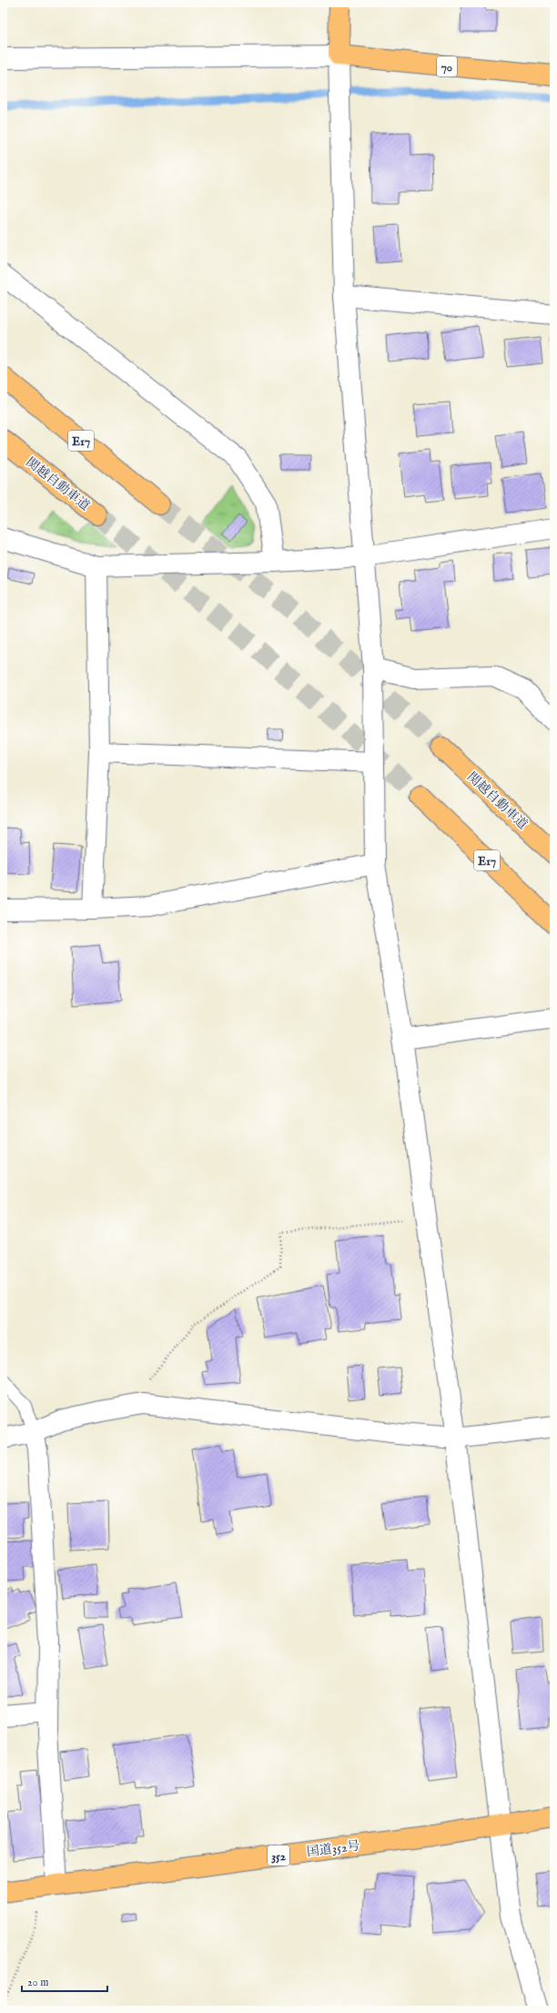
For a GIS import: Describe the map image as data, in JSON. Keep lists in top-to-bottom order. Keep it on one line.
{"streets":{"main road":["70","E17","関越自動車道","国道352号","352"]},"scale_bar":"20 m"}
